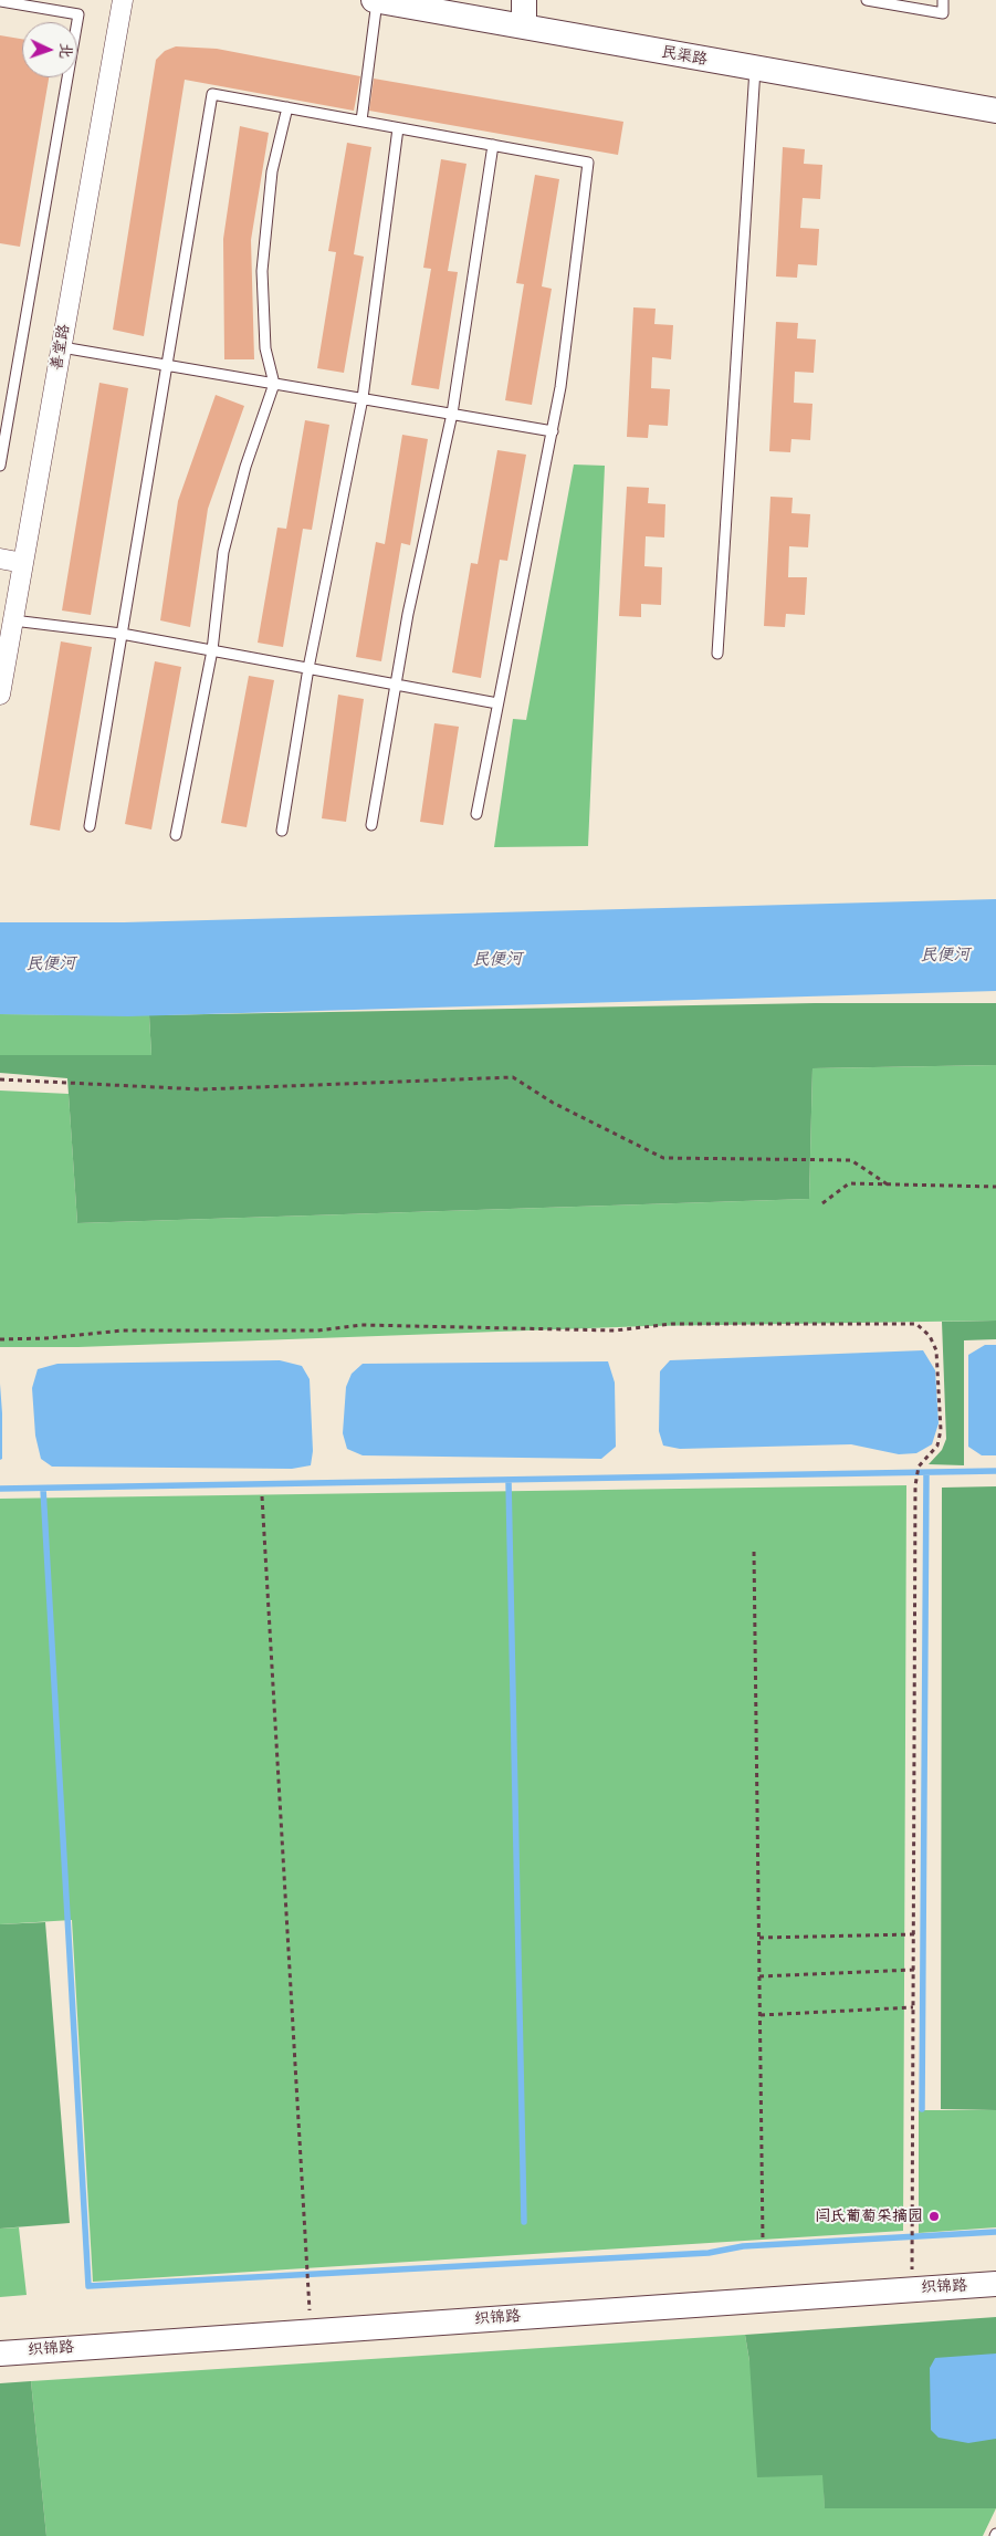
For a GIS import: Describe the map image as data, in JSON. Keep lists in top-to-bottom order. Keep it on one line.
{"streets":{"street":["民渠路","善堂路","织锦路"]},"water":["民便河"],"places":["闫氏葡萄采摘园"],"north":"right"}
